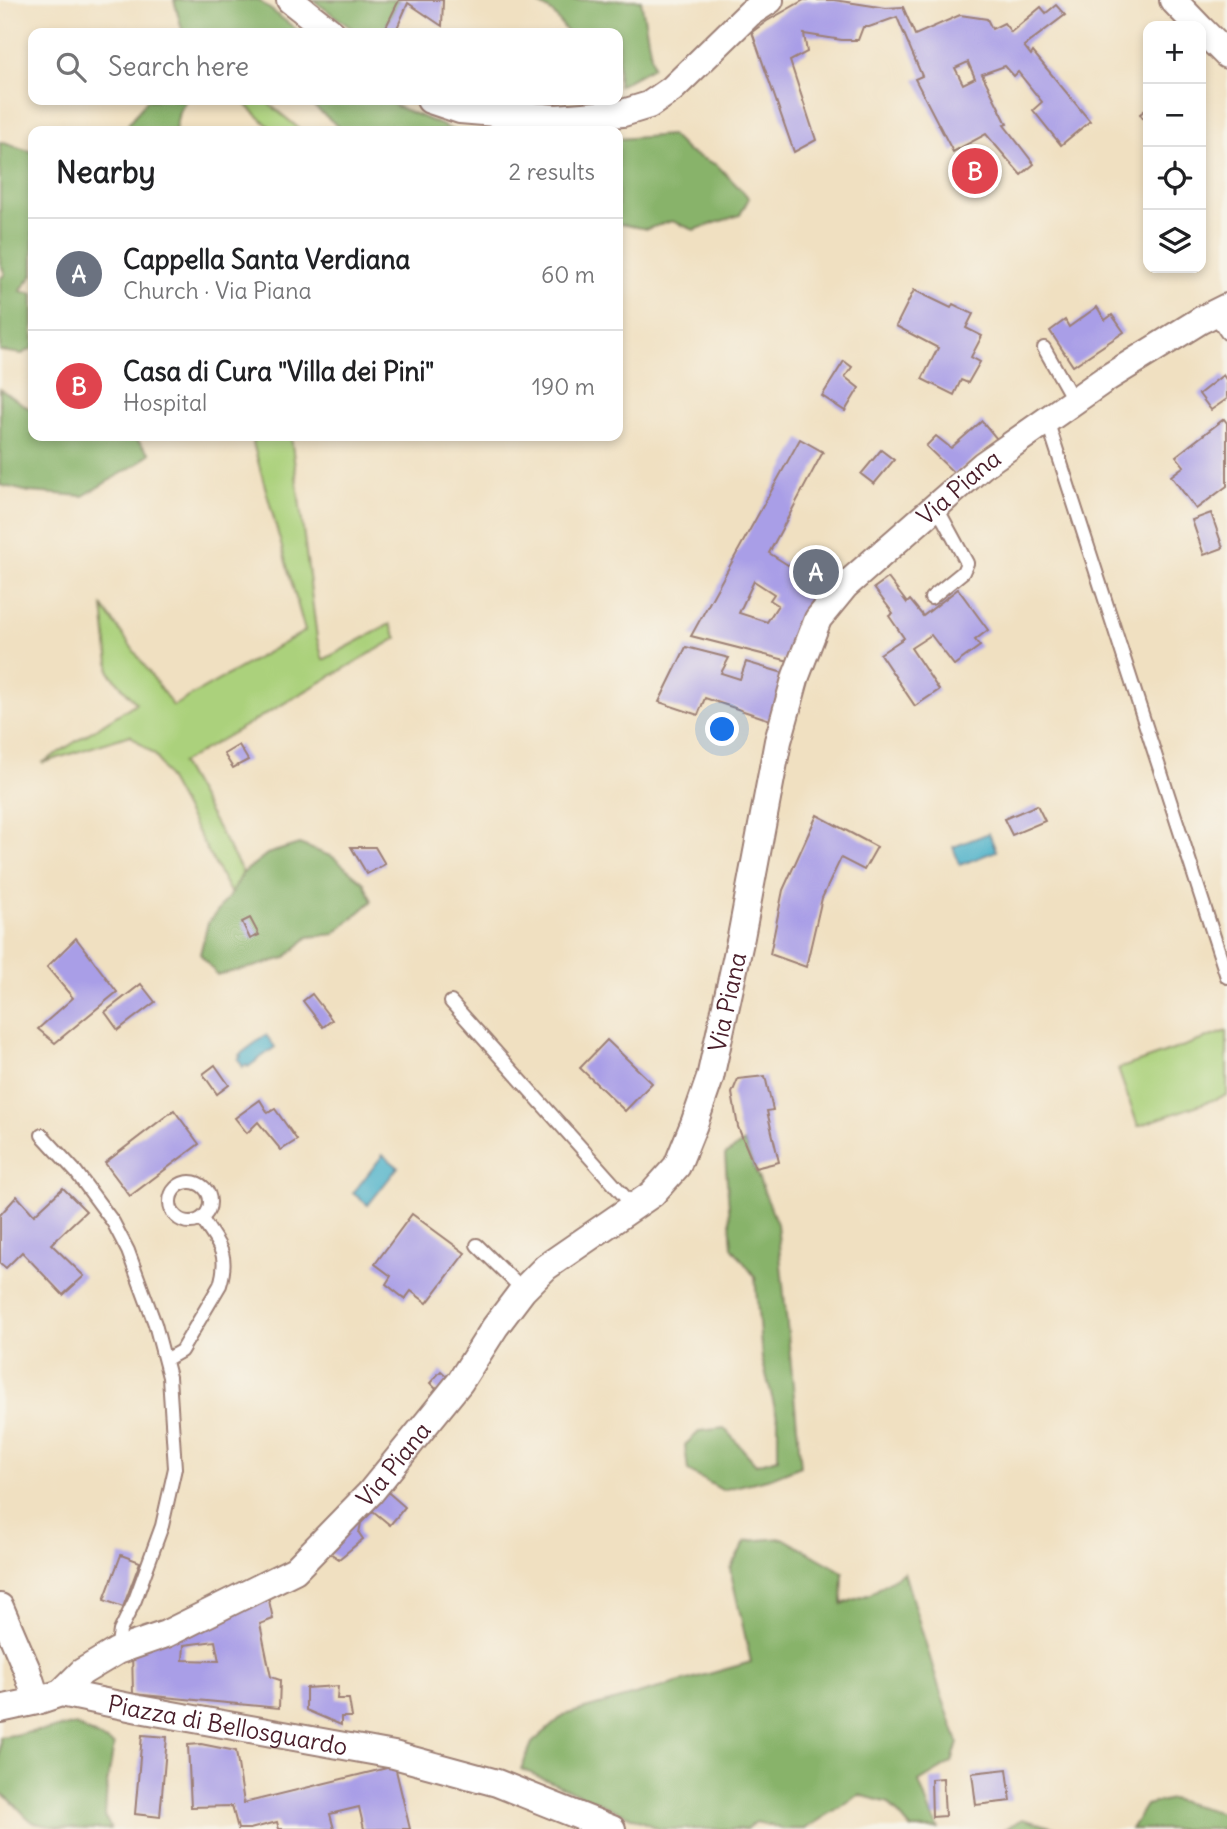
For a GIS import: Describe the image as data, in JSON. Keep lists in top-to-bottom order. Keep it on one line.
{"streets":{"street":["Via Piana","Piazza di Bellosguardo"]},"crossings":[["Via Piana","Piazza di Bellosguardo"]],"page":{"map_buttons":["+","−"],"search":"Search here","heading":["Nearby","2 results"],"pins":["B","A"],"list":[{"mark":"A","name":"Cappella Santa Verdiana","note":"Church · Via Piana","value":"60 m"},{"mark":"B","name":"Casa di Cura \"Villa dei Pini\"","note":"Hospital","value":"190 m"}]}}
